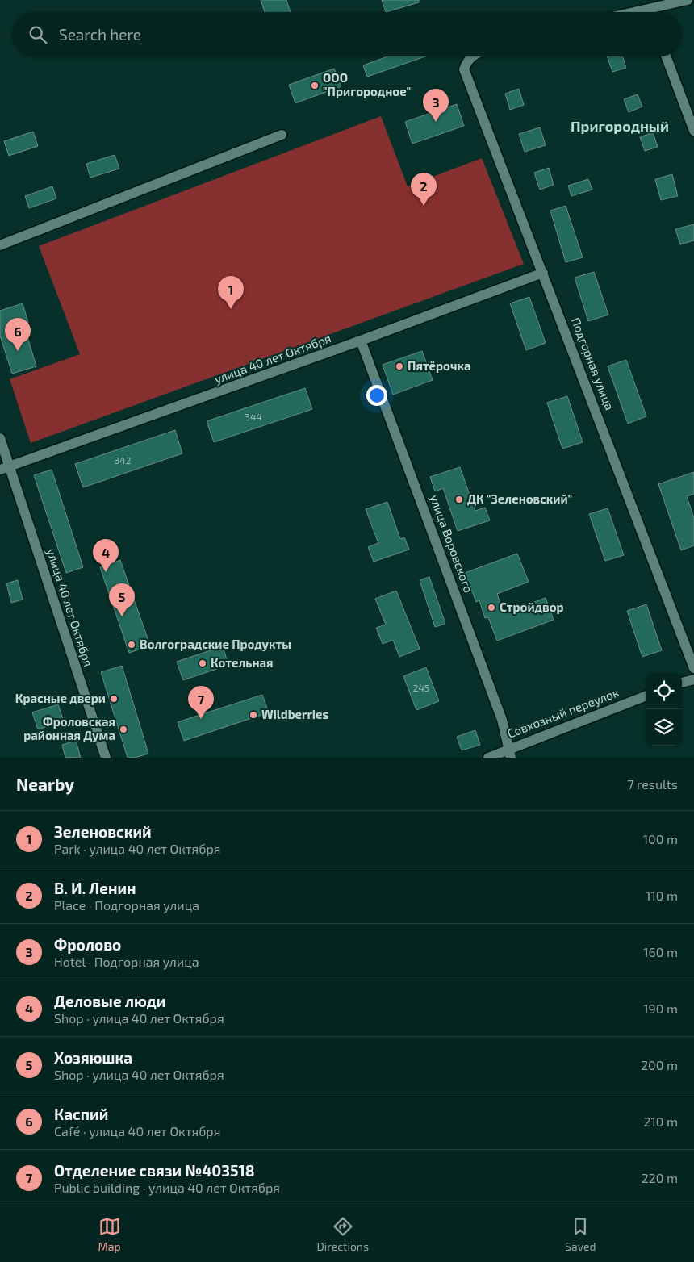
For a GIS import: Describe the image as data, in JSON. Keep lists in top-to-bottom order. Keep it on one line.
{"streets":{"street":["улица 40 лет Октября","Подгорная улица","улица Воровского","Совхозный переулок"]},"crossings":[["улица 40 лет Октября","Подгорная улица"],["улица 40 лет Октября","улица Воровского"],["улица Воровского","Совхозный переулок"]],"districts":["Пригородный"],"places":["ООО \"Пригородное\"","Пятёрочка","ДК \"Зеленовский\"","Стройдвор","Волгоградские Продукты","Котельная","Красные двери","Wildberries","Фроловская районная Дума"],"house_numbers":["344","342","245"],"page":{"search":"Search here","pins":["3","2","1","6","4","5","7"],"heading":["Nearby","7 results"],"list":[{"mark":"1","name":"Зеленовский","note":"Park · улица 40 лет Октября","value":"100 m"},{"mark":"2","name":"В. И. Ленин","note":"Place · Подгорная улица","value":"110 m"},{"mark":"3","name":"Фролово","note":"Hotel · Подгорная улица","value":"160 m"},{"mark":"4","name":"Деловые люди","note":"Shop · улица 40 лет Октября","value":"190 m"},{"mark":"5","name":"Хозяюшка","note":"Shop · улица 40 лет Октября","value":"200 m"},{"mark":"6","name":"Каспий","note":"Café · улица 40 лет Октября","value":"210 m"},{"mark":"7","name":"Отделение связи №403518","note":"Public building · улица 40 лет Октября","value":"220 m"}],"nav":["Map","Directions","Saved"]}}
